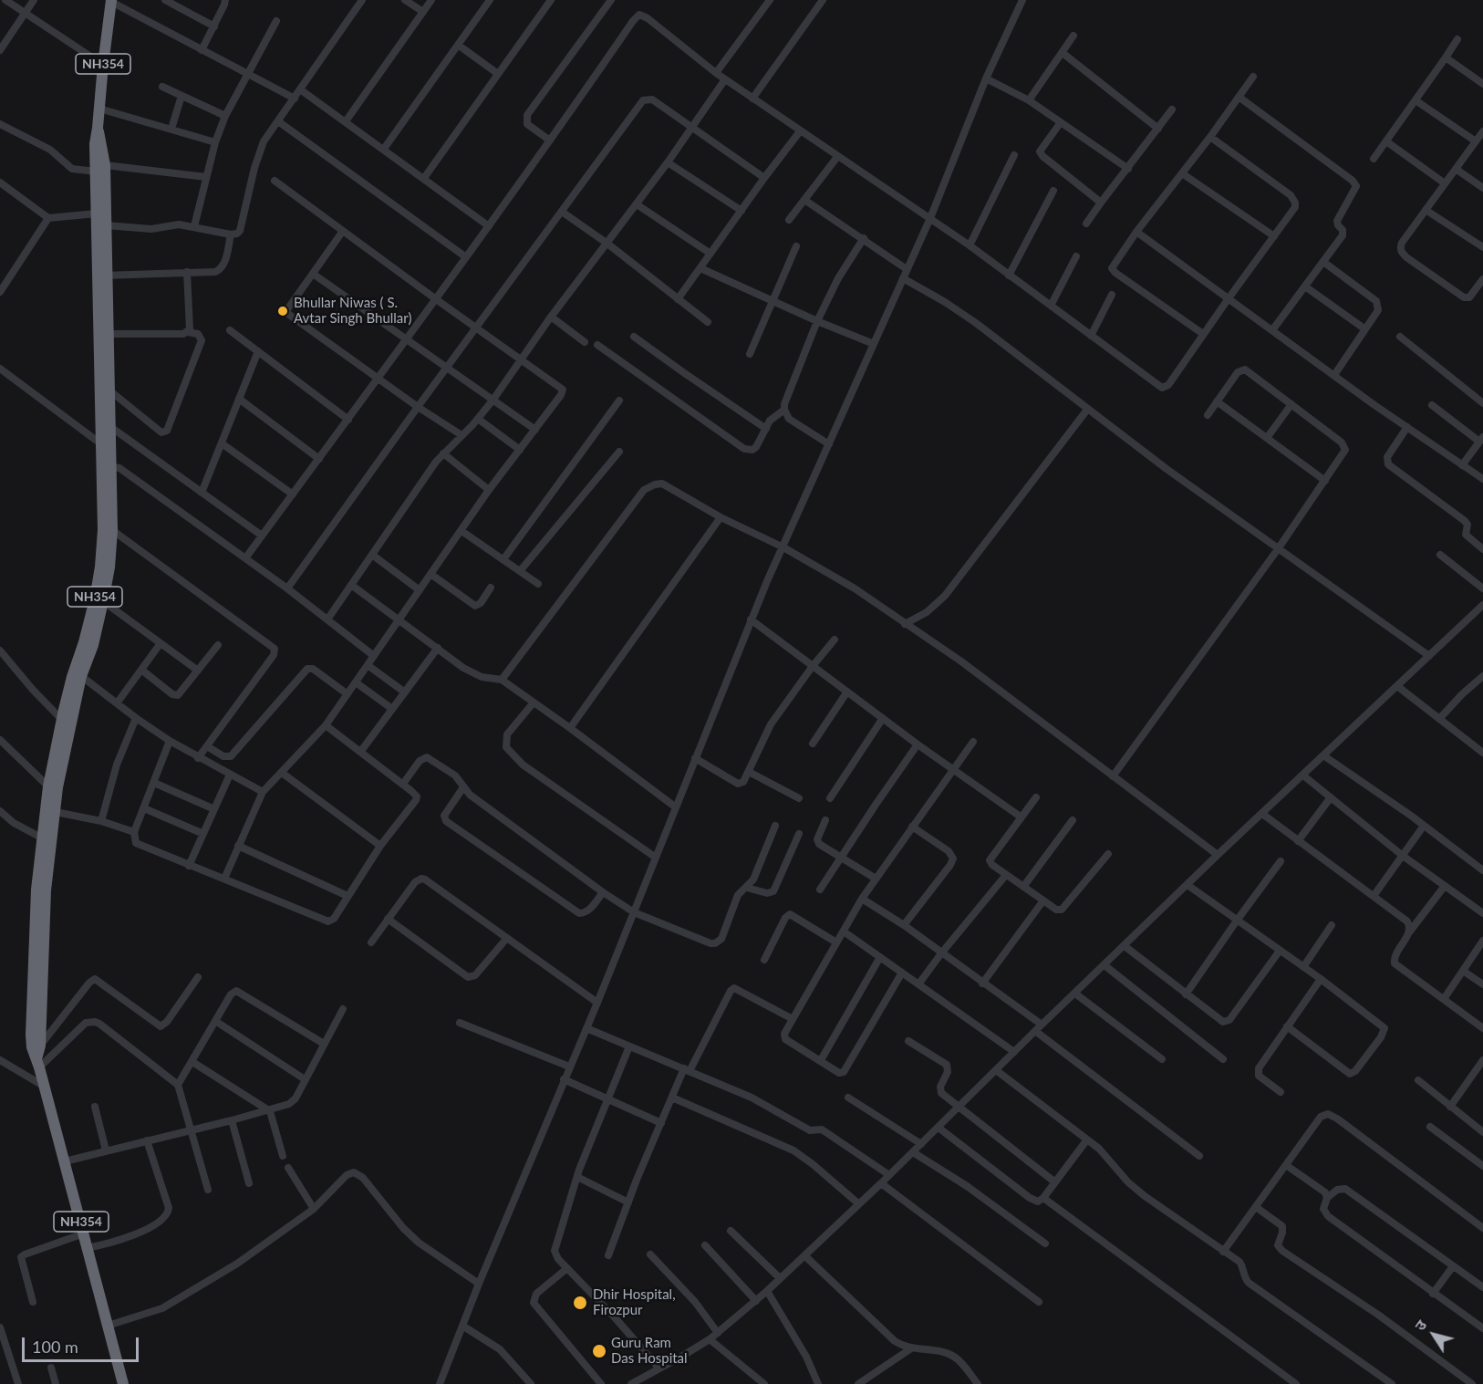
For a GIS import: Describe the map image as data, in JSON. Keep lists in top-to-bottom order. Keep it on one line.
{"streets":{"highway":["NH354"]},"places":["Bhullar Niwas ( S. Avtar Singh Bhullar)","Dhir Hospital, Firozpur","Guru Ram Das Hospital"],"scale_bar":"100 m","north":"top left"}
